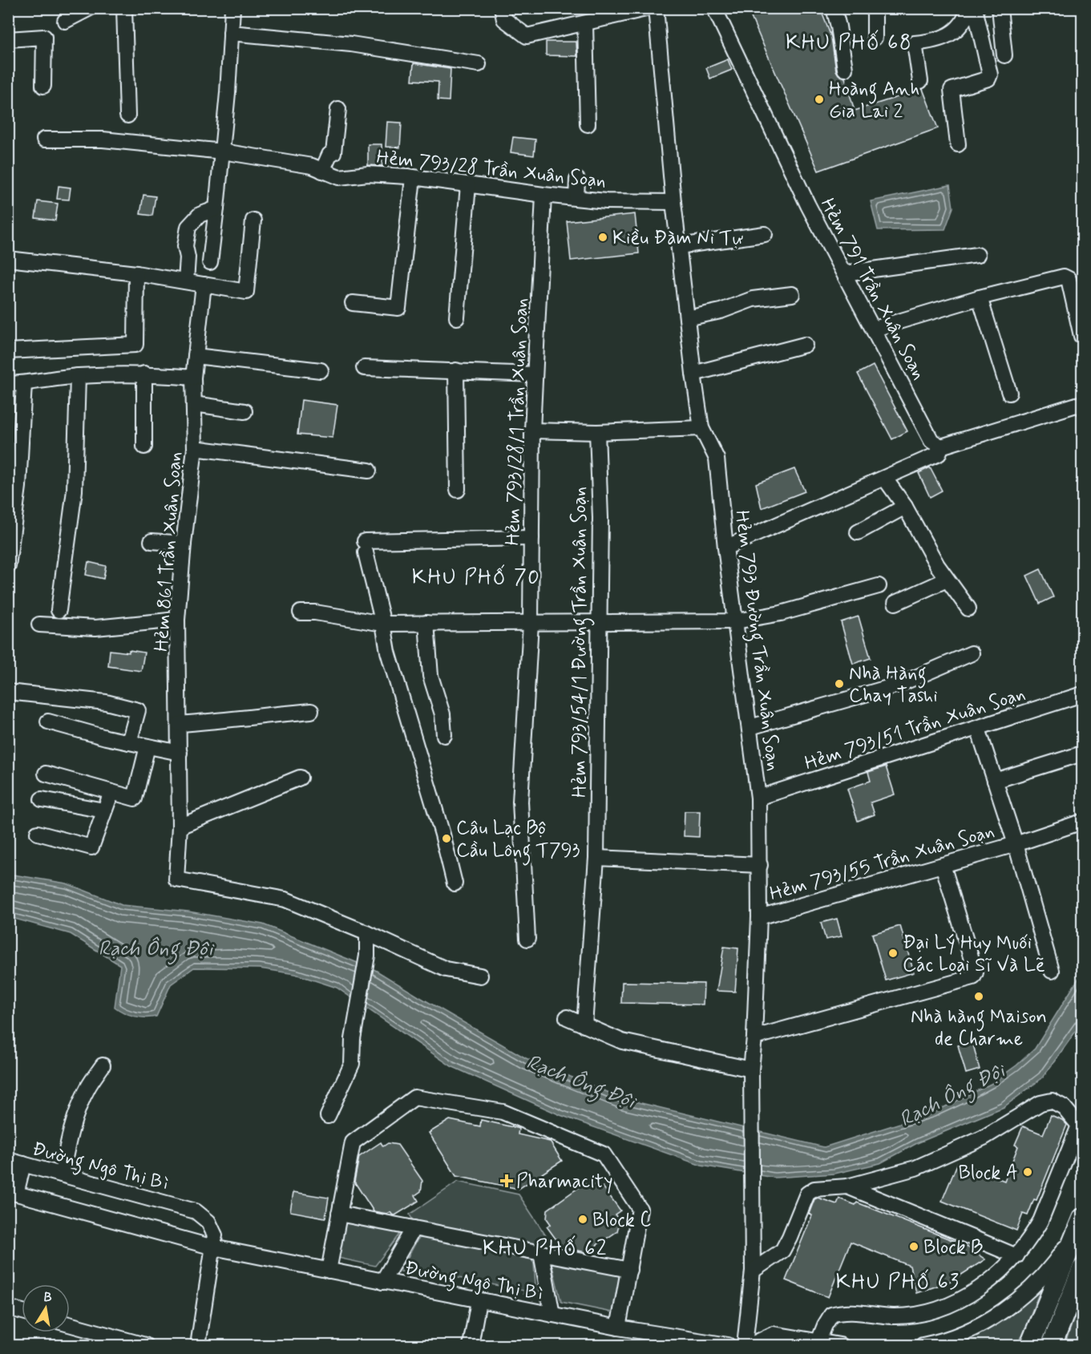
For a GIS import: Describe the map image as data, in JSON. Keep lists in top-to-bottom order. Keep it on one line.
{"streets":{"street":["Hẻm 793/28 Trần Xuân Soạn","Hẻm 791 Trần Xuân Soạn","Hẻm 793/28/1 Trần Xuân Soạn","Hẻm 861 Trần Xuân Soạn","Hẻm 793 Đường Trần Xuân Soạn","Hẻm 793/54/1 Đường Trần Xuân Soạn","Hẻm 793/51 Trần Xuân Soạn","Hẻm 793/55 Trần Xuân Soạn","Đường Ngô Thị Bì"]},"crossings":[["Hẻm 793/28 Trần Xuân Soạn","Hẻm 793/28/1 Trần Xuân Soạn"],["Hẻm 793/28 Trần Xuân Soạn","Hẻm 793 Đường Trần Xuân Soạn"],["Hẻm 793 Đường Trần Xuân Soạn","Hẻm 793/51 Trần Xuân Soạn"],["Hẻm 793 Đường Trần Xuân Soạn","Hẻm 793/55 Trần Xuân Soạn"],["Hẻm 793/51 Trần Xuân Soạn","Hẻm 793/55 Trần Xuân Soạn"]],"districts":["KHU PHỐ 68","KHU PHỐ 70","KHU PHỐ 62","KHU PHỐ 63"],"water":["Rạch Ông Đội"],"places":{"other":["Hoàng Anh Gia Lai 2","Kiều Đàm Ni Tự","Nhà Hàng Chay Tashi","Câu Lạc Bộ Cầu Lông T793","Đại Lý Huy Muối Các Loại Sĩ Và Lẽ","Nhà hàng Maison de Charme","Block A","Block C","Block B"],"health":["Pharmacity"]},"north":"top"}
